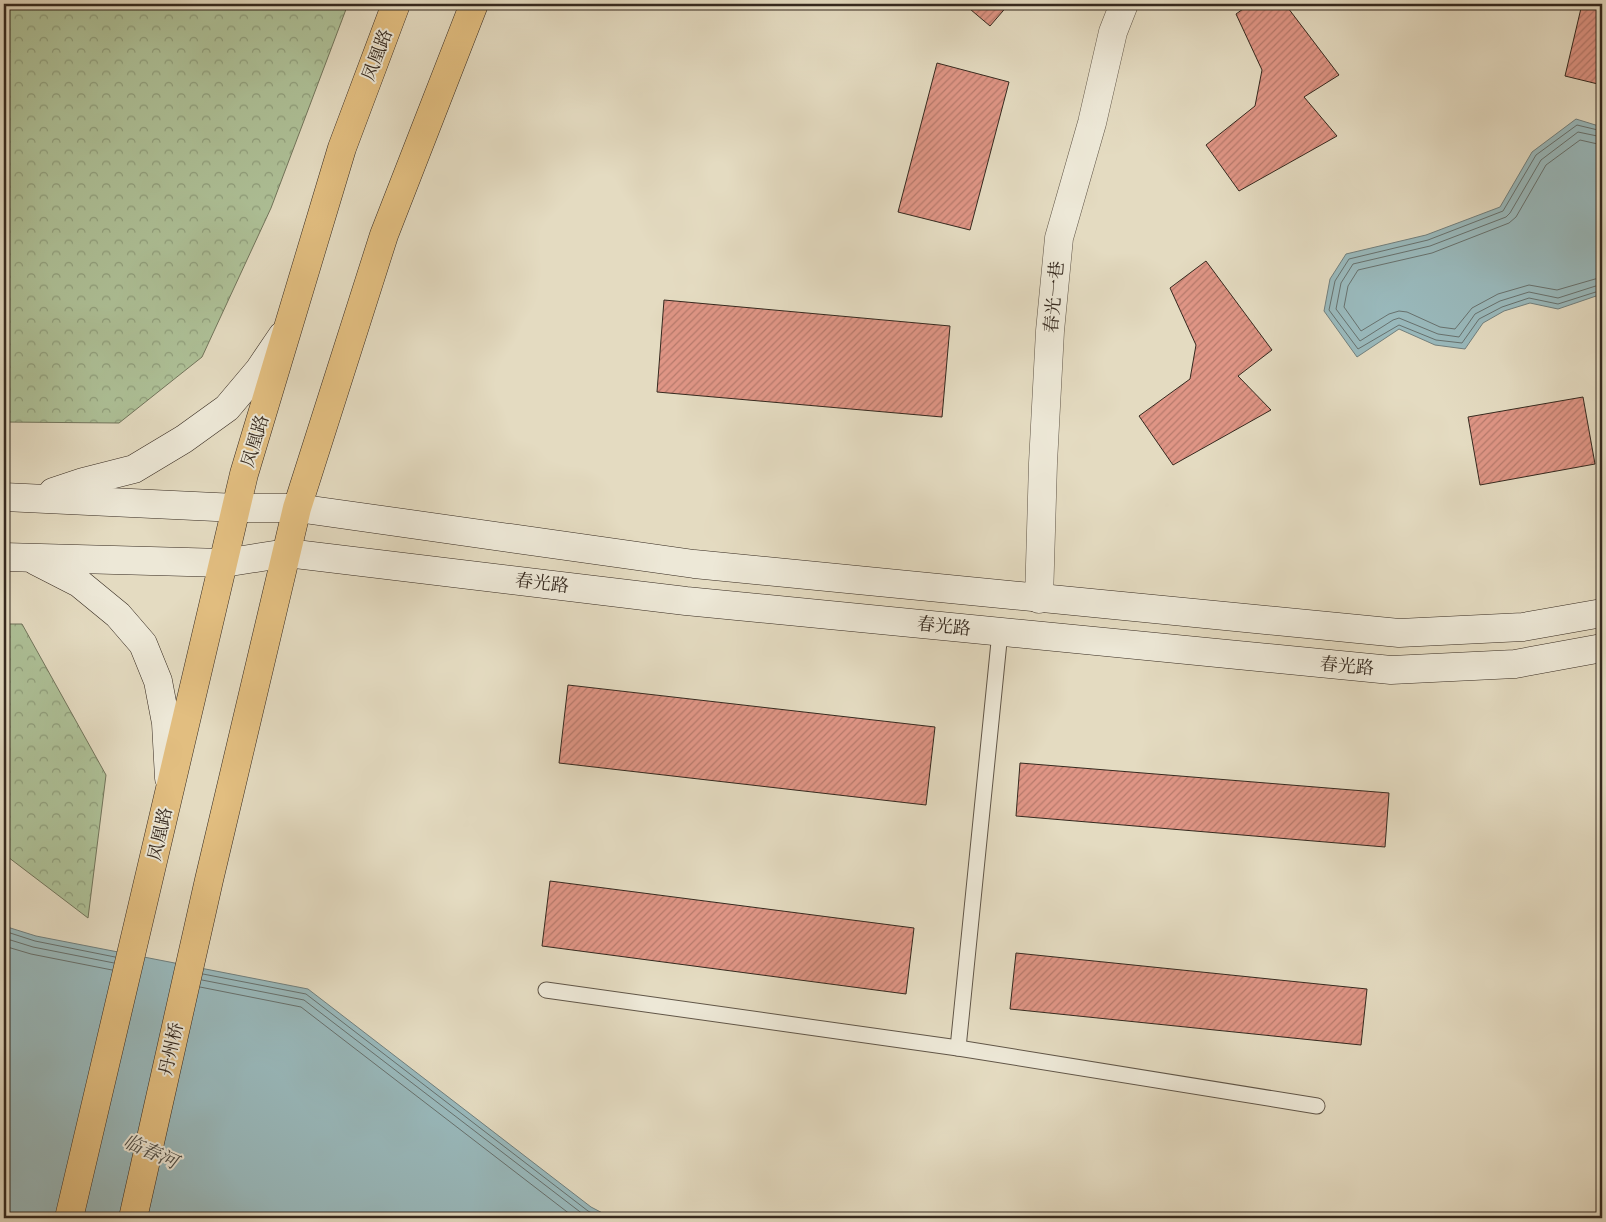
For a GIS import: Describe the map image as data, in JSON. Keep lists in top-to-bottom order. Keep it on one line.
{"streets":{"highway":["凤凰路","丹州桥"],"main road":["春光一巷","春光路"]},"crossings":[["凤凰路","春光路"],["春光一巷","春光路"],["春光路","丹州桥"]],"water":["临春河"]}
